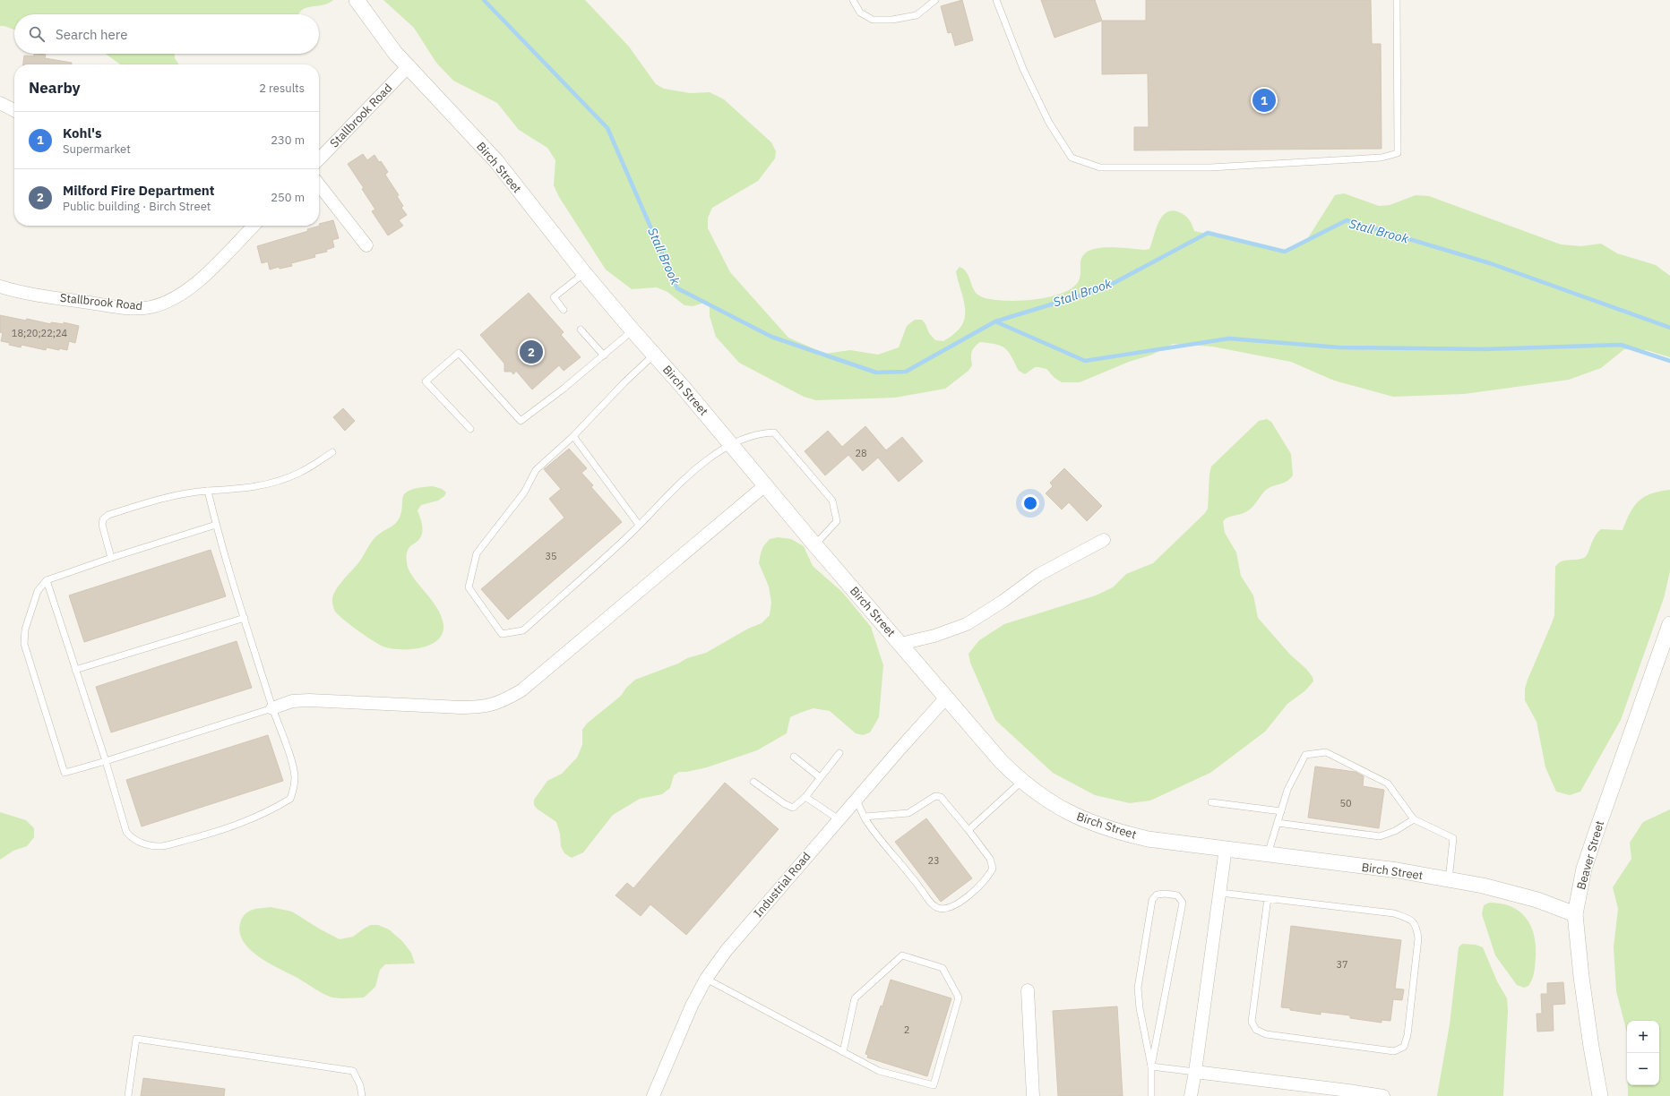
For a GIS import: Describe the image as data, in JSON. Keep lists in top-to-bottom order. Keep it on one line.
{"streets":{"street":["Stallbrook Road","Birch Street","Beaver Street","Industrial Road"]},"crossings":[["Stallbrook Road","Birch Street"],["Birch Street","Beaver Street"],["Birch Street","Industrial Road"]],"water":["Stall Brook"],"house_numbers":["18;20;22;24","28","35","50","23","37","2"],"page":{"search":"Search here","heading":["Nearby","2 results"],"pins":["1","2"],"list":[{"mark":"1","name":"Kohl's","note":"Supermarket","value":"230 m"},{"mark":"2","name":"Milford Fire Department","note":"Public building · Birch Street","value":"250 m"}],"map_buttons":["+","−"]}}
